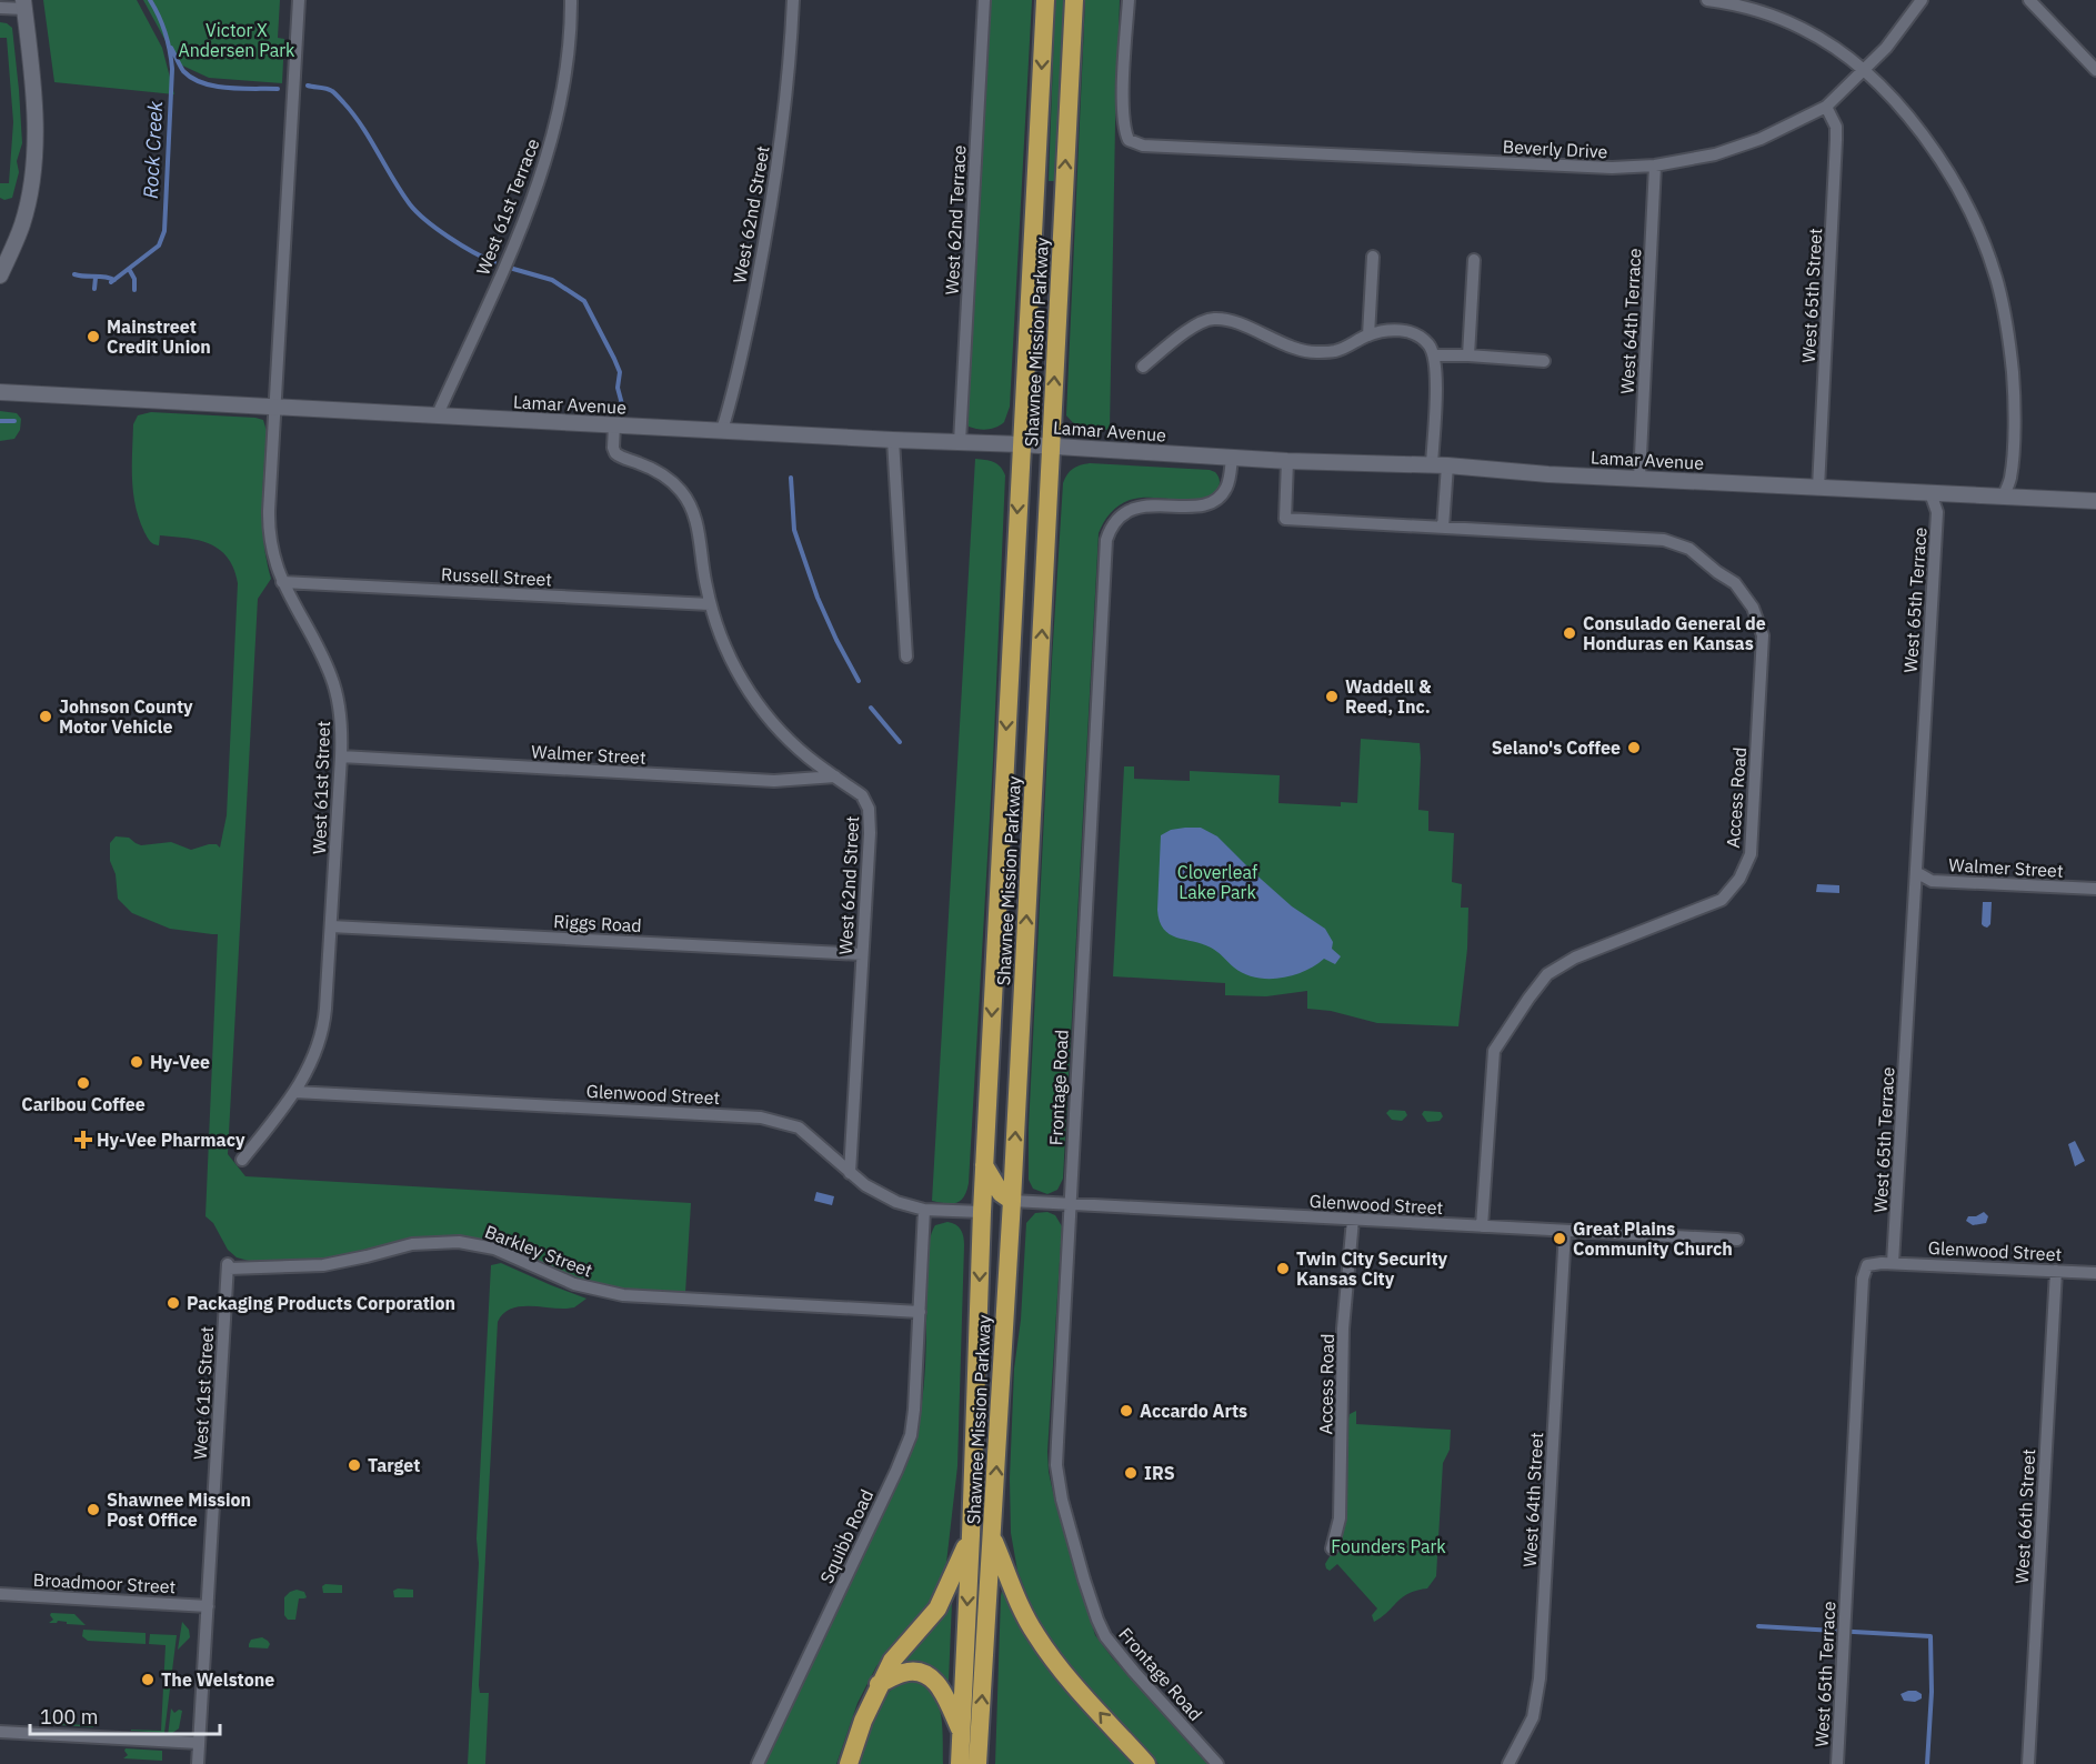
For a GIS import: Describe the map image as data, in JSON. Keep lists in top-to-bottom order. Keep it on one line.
{"streets":{"highway":["Shawnee Mission Parkway"],"street":["Beverly Drive","West 61st Terrace","West 62nd Street","West 62nd Terrace","West 65th Street","West 64th Terrace","Lamar Avenue","Russell Street","West 65th Terrace","Walmer Street","West 61st Street","Access Road","Riggs Road","Frontage Road","Glenwood Street","Barkley Street","West 64th Street","West 66th Street","Squibb Road","Broadmoor Street"]},"crossings":[["Beverly Drive","West 65th Street"],["Beverly Drive","West 64th Terrace"],["West 61st Terrace","Lamar Avenue"],["West 62nd Street","Lamar Avenue"],["West 62nd Street","Russell Street"],["West 62nd Street","Walmer Street"],["West 62nd Street","Riggs Road"],["West 62nd Street","Glenwood Street"],["West 62nd Terrace","Lamar Avenue"],["West 65th Street","Lamar Avenue"],["West 64th Terrace","Lamar Avenue"],["Shawnee Mission Parkway","Lamar Avenue"],["Shawnee Mission Parkway","Glenwood Street"],["Lamar Avenue","West 65th Terrace"],["Lamar Avenue","West 61st Street"],["Lamar Avenue","Access Road"],["Lamar Avenue","Frontage Road"],["Russell Street","West 61st Street"],["West 65th Terrace","Walmer Street"],["West 65th Terrace","Glenwood Street"],["Walmer Street","West 61st Street"],["West 61st Street","Riggs Road"],["West 61st Street","Glenwood Street"],["West 61st Street","Barkley Street"],["West 61st Street","Broadmoor Street"],["Access Road","Glenwood Street"],["Frontage Road","Glenwood Street"],["Glenwood Street","West 64th Street"],["Glenwood Street","West 66th Street"],["Barkley Street","Squibb Road"]],"water":["Rock Creek"],"parks":["Victor X Andersen Park","Cloverleaf Lake Park","Founders Park"],"places":{"other":["Mainstreet Credit Union","Consulado General de Honduras en Kansas","Waddell & Reed, Inc.","Johnson County Motor Vehicle","Selano's Coffee","Hy-Vee","Caribou Coffee","Great Plains Community Church","Twin City Security Kansas City","Packaging Products Corporation","Accardo Arts","Target","IRS","Shawnee Mission Post Office","The Welstone"],"health":["Hy-Vee Pharmacy"]},"scale_bar":"100 m"}
